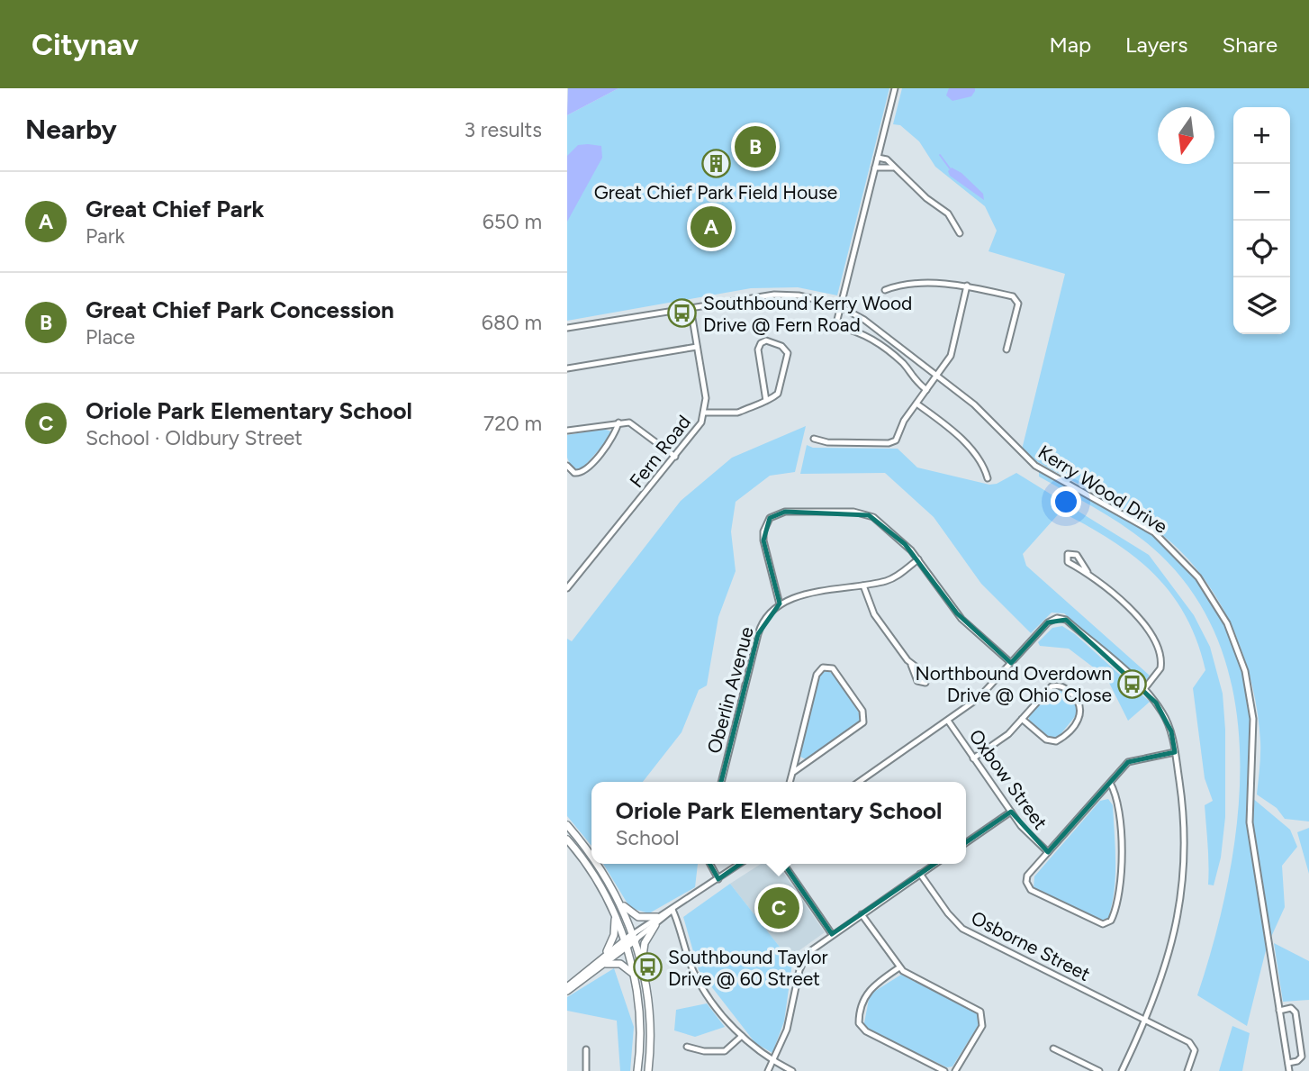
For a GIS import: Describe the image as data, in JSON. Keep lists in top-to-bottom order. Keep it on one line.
{"streets":{"street":["Fern Road","Kerry Wood Drive","Oberlin Avenue","Oxbow Street","Osborne Street"]},"crossings":[["Fern Road","Kerry Wood Drive"]],"places":{"building":["Great Chief Park Field House"],"bus stop":["Southbound Kerry Wood Drive @ Fern Road","Northbound Overdown Drive @ Ohio Close","Southbound Taylor Drive @ 60 Street"]},"north":"bottom","page":{"header":"Citynav","nav":["Map","Layers","Share"],"heading":["Nearby","3 results"],"map_buttons":["+","−"],"pins":["B","A","C"],"list":[{"mark":"A","name":"Great Chief Park","note":"Park","value":"650 m"},{"mark":"B","name":"Great Chief Park Concession","note":"Place","value":"680 m"},{"mark":"C","name":"Oriole Park Elementary School","note":"School · Oldbury Street","value":"720 m"}],"popup":["Oriole Park Elementary School","School"]}}
